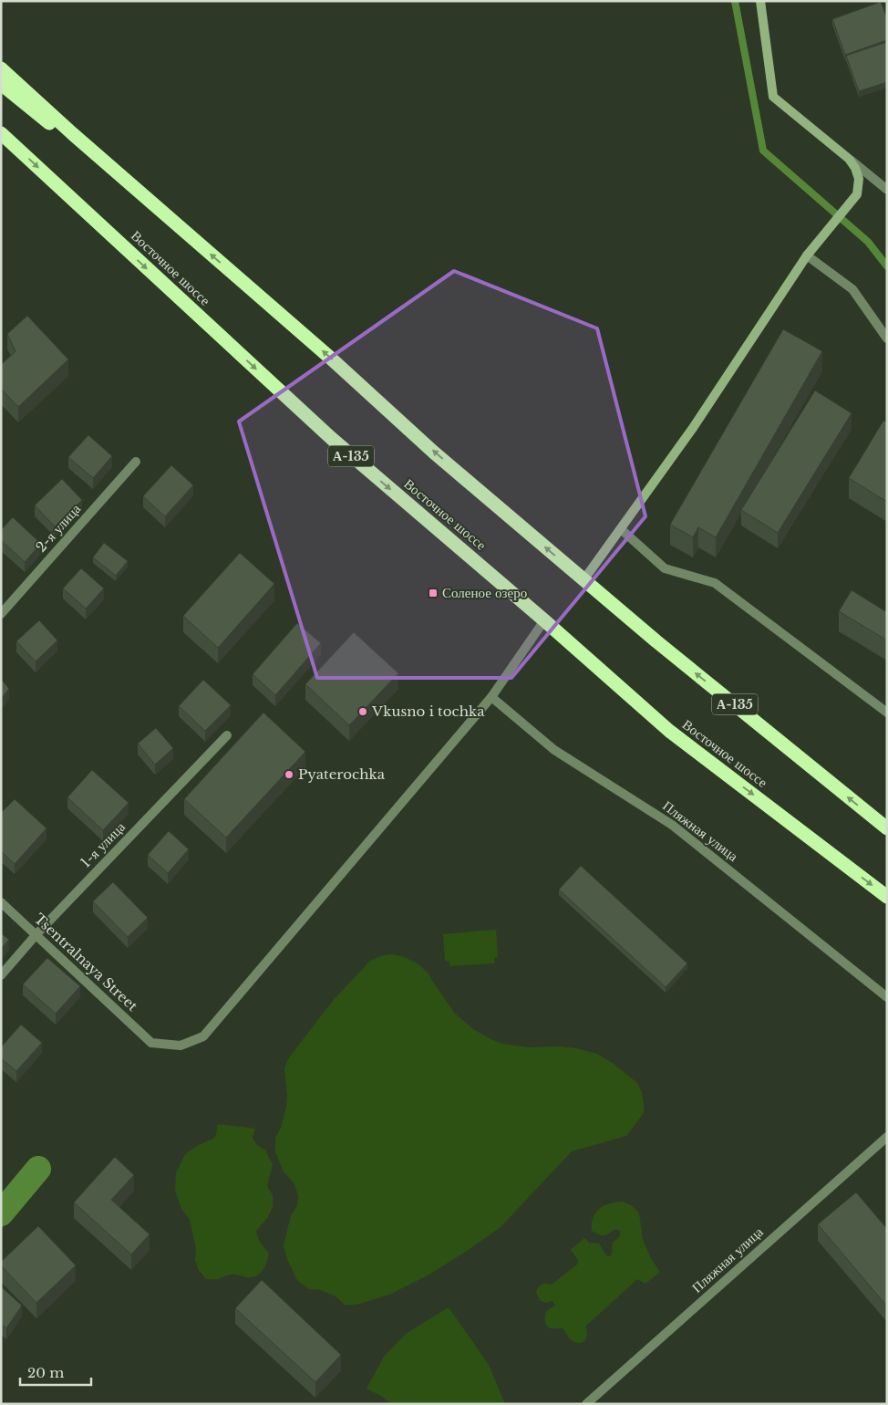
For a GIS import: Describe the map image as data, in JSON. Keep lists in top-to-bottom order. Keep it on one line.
{"streets":{"highway":["Восточное шоссе","А-135"],"street":["2-я улица","Пляжная улица","1-я улица","Tsentralnaya Street"]},"crossings":[["Пляжная улица","Tsentralnaya Street"],["1-я улица","Tsentralnaya Street"]],"places":{"transit":["Соленое озеро"],"other":["Vkusno i tochka","Pyaterochka"]},"scale_bar":"20 m"}
